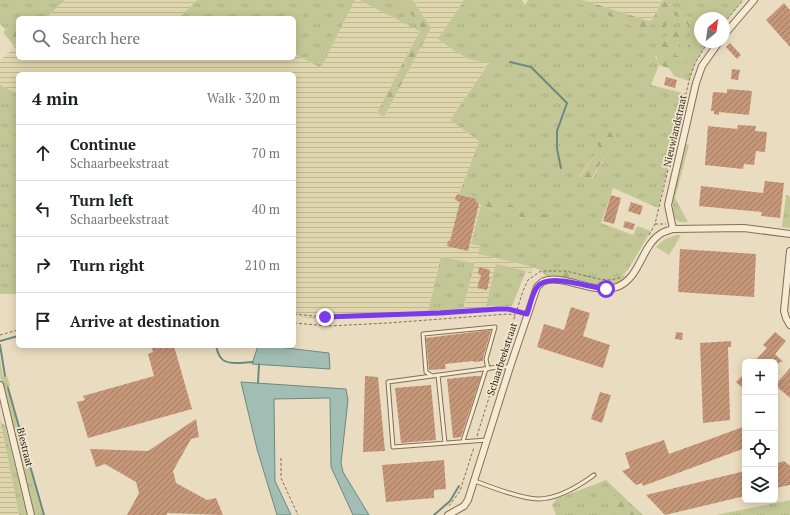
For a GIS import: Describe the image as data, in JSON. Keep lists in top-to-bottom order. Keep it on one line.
{"streets":{"street":["Nieuwlandstraat","Schaarbeekstraat","Biestraat"]},"crossings":[["Nieuwlandstraat","Schaarbeekstraat"]],"north":"top right","page":{"search":"Search here","heading":["4 min","Walk · 320 m"],"list":[["Continue","Schaarbeekstraat","70 m"],["Turn left","Schaarbeekstraat","40 m"],["Turn right","210 m"],"Arrive at destination"],"map_buttons":["+","−"]}}
